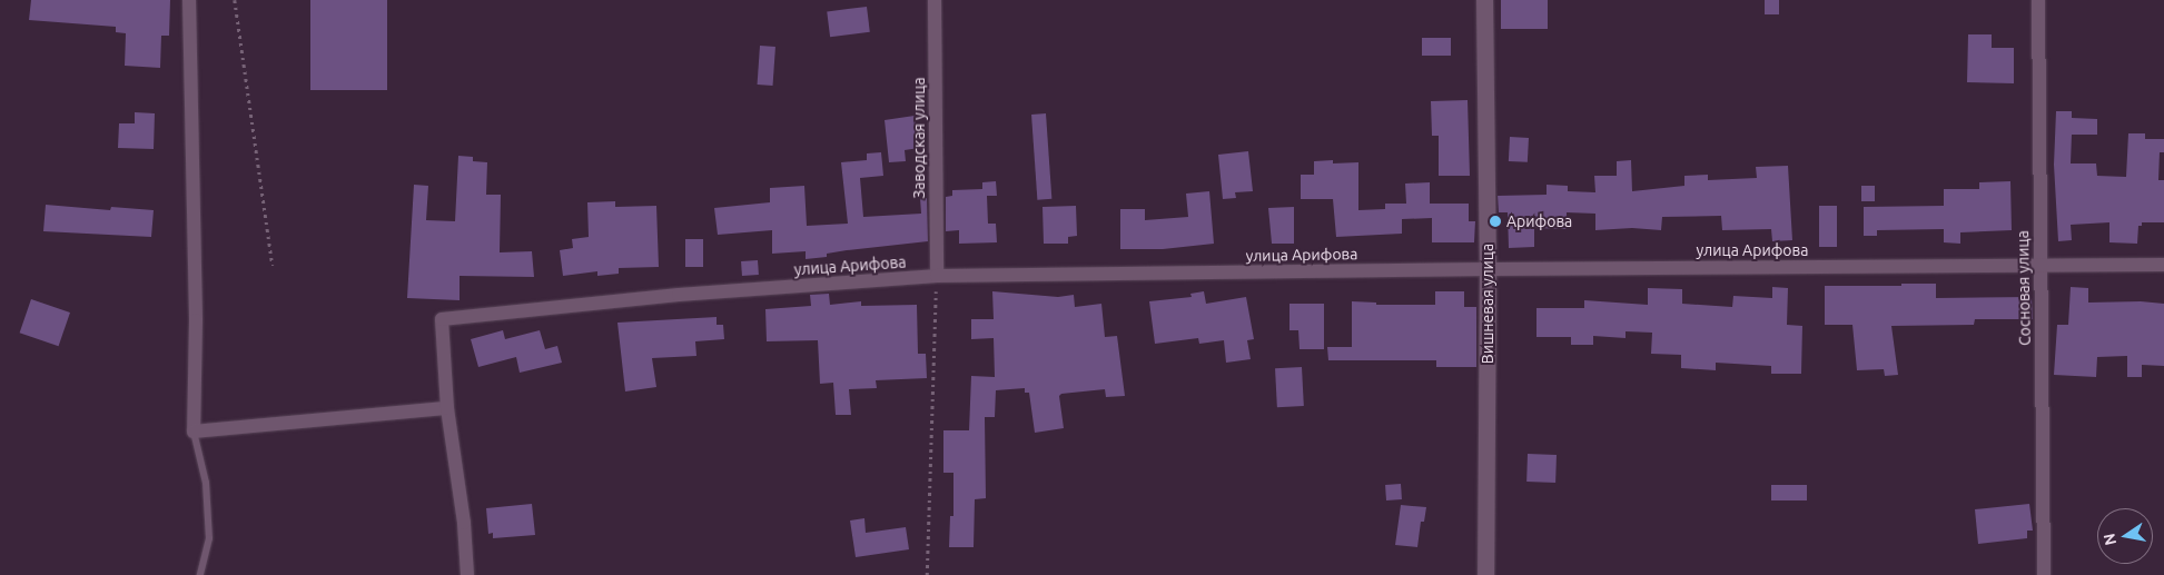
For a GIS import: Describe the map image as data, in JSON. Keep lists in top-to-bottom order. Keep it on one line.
{"streets":{"street":["Заводская улица","улица Арифова","Сосновая улица","Вишневая улица"]},"crossings":[["Заводская улица","улица Арифова"],["улица Арифова","Сосновая улица"],["улица Арифова","Вишневая улица"]],"places":["Арифова"],"north":"left"}
